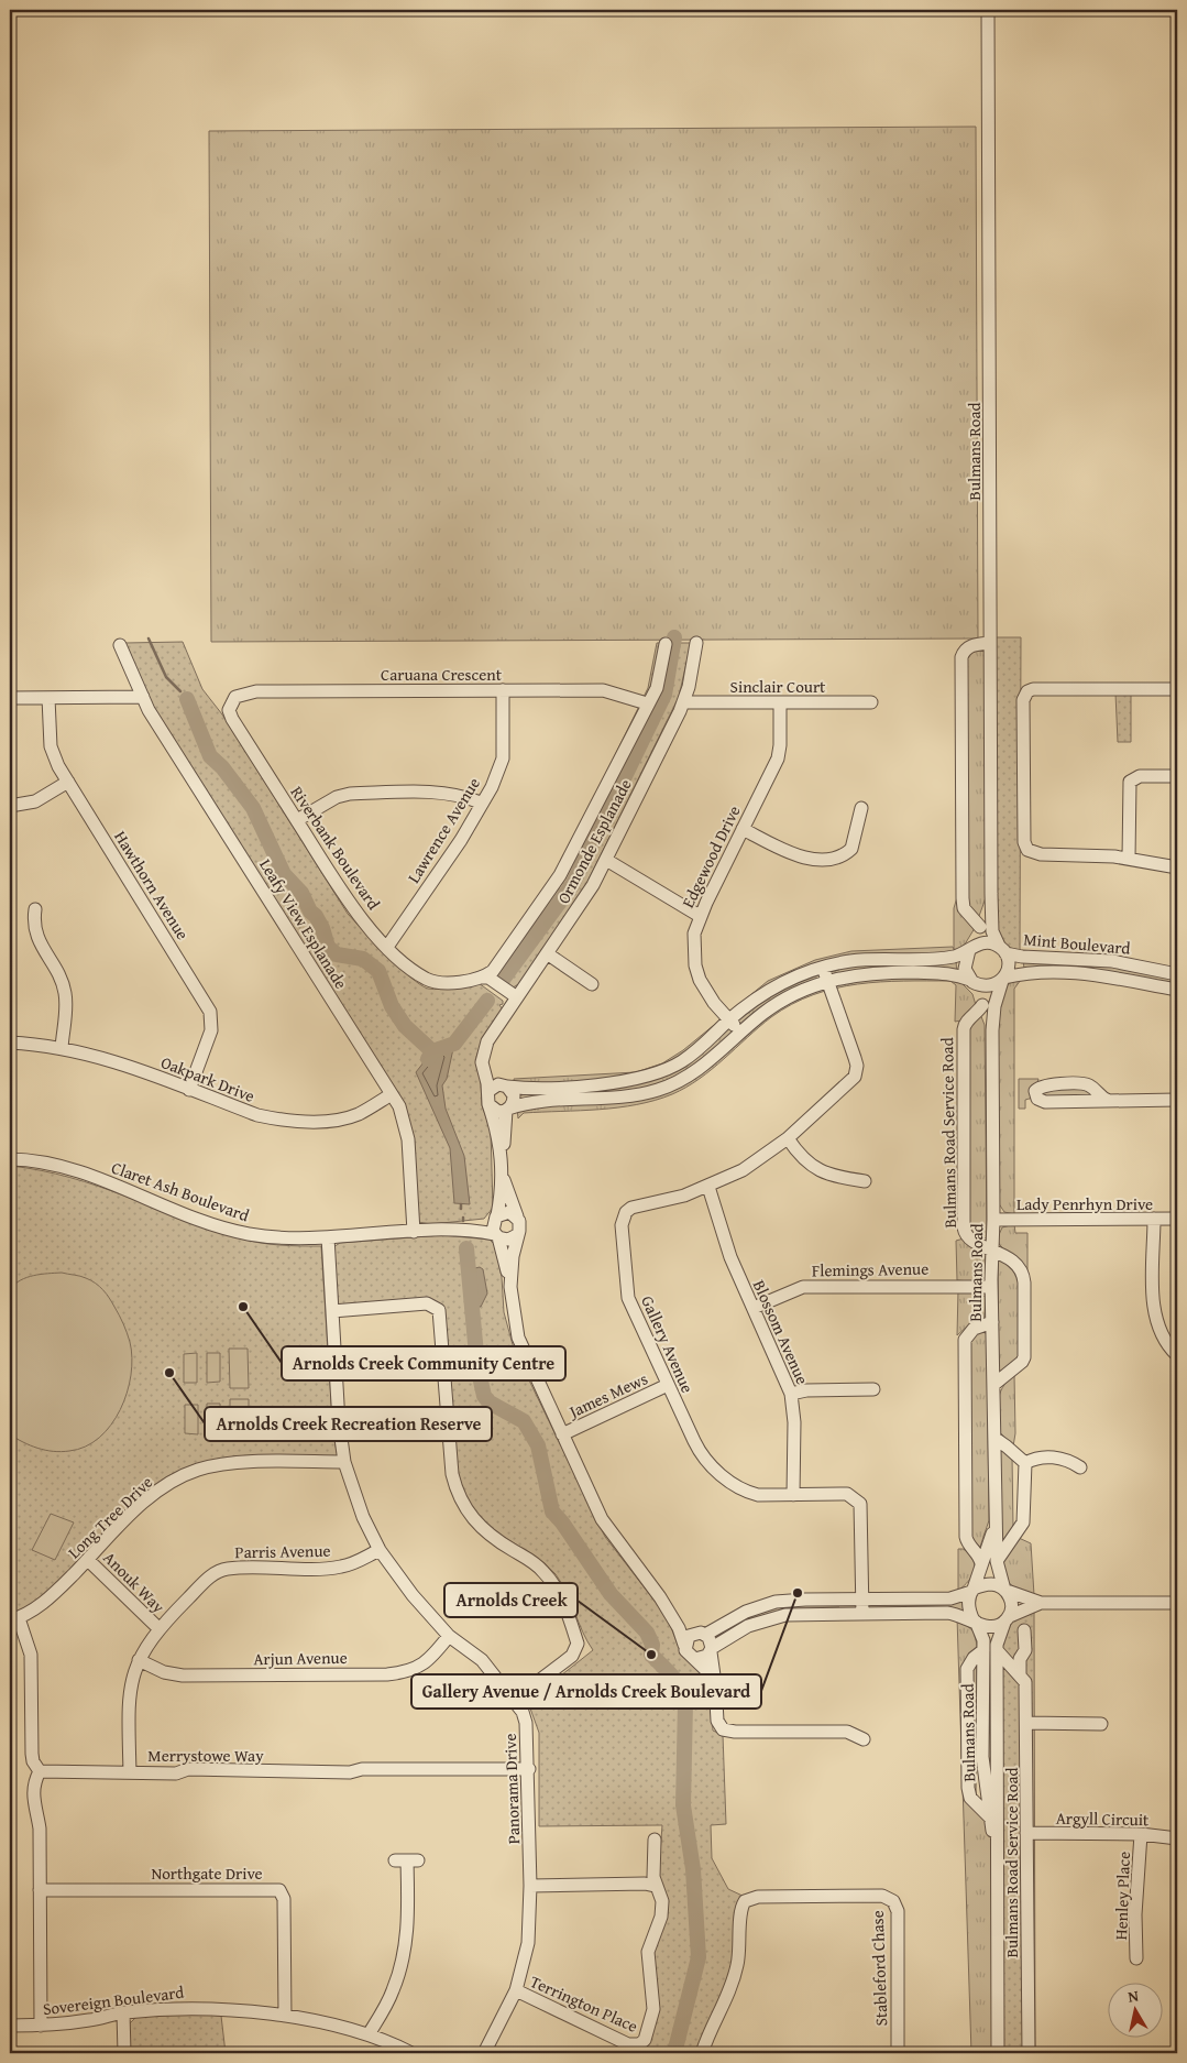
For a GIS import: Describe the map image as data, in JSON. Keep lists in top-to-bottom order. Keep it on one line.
{"streets":{"street":["Bulmans Road","Caruana Crescent","Sinclair Court","Lawrence Avenue","Ormonde Esplanade","Riverbank Boulevard","Edgewood Drive","Hawthorn Avenue","Leafy View Esplanade","Mint Boulevard","Oakpark Drive","Bulmans Road Service Road","Claret Ash Boulevard","Lady Penrhyn Drive","Flemings Avenue","Blossom Avenue","Gallery Avenue","James Mews","Long Tree Drive","Parris Avenue","Anouk Way","Arjun Avenue","Merrystowe Way","Panorama Drive","Argyll Circuit","Northgate Drive","Henley Place","Stableford Chase","Sovereign Boulevard","Terrington Place"]},"crossings":[["Bulmans Road","Mint Boulevard"],["Bulmans Road","Bulmans Road Service Road"],["Bulmans Road","Lady Penrhyn Drive"],["Bulmans Road","Flemings Avenue"],["Caruana Crescent","Lawrence Avenue"],["Caruana Crescent","Riverbank Boulevard"],["Sinclair Court","Ormonde Esplanade"],["Sinclair Court","Edgewood Drive"],["Lawrence Avenue","Riverbank Boulevard"],["Hawthorn Avenue","Oakpark Drive"],["Leafy View Esplanade","Oakpark Drive"],["Leafy View Esplanade","Claret Ash Boulevard"],["Bulmans Road Service Road","Argyll Circuit"],["Claret Ash Boulevard","Panorama Drive"],["Flemings Avenue","Blossom Avenue"],["Blossom Avenue","Gallery Avenue"],["Gallery Avenue","James Mews"],["Long Tree Drive","Anouk Way"],["Long Tree Drive","Panorama Drive"],["Parris Avenue","Anouk Way"],["Parris Avenue","Arjun Avenue"],["Parris Avenue","Merrystowe Way"],["Parris Avenue","Panorama Drive"],["Arjun Avenue","Panorama Drive"],["Merrystowe Way","Panorama Drive"],["Panorama Drive","Terrington Place"],["Argyll Circuit","Henley Place"],["Northgate Drive","Sovereign Boulevard"]],"places":["Arnolds Creek Community Centre","Arnolds Creek Recreation Reserve","Gallery Avenue / Arnolds Creek Boulevard","Arnolds Creek"],"north":"top"}
